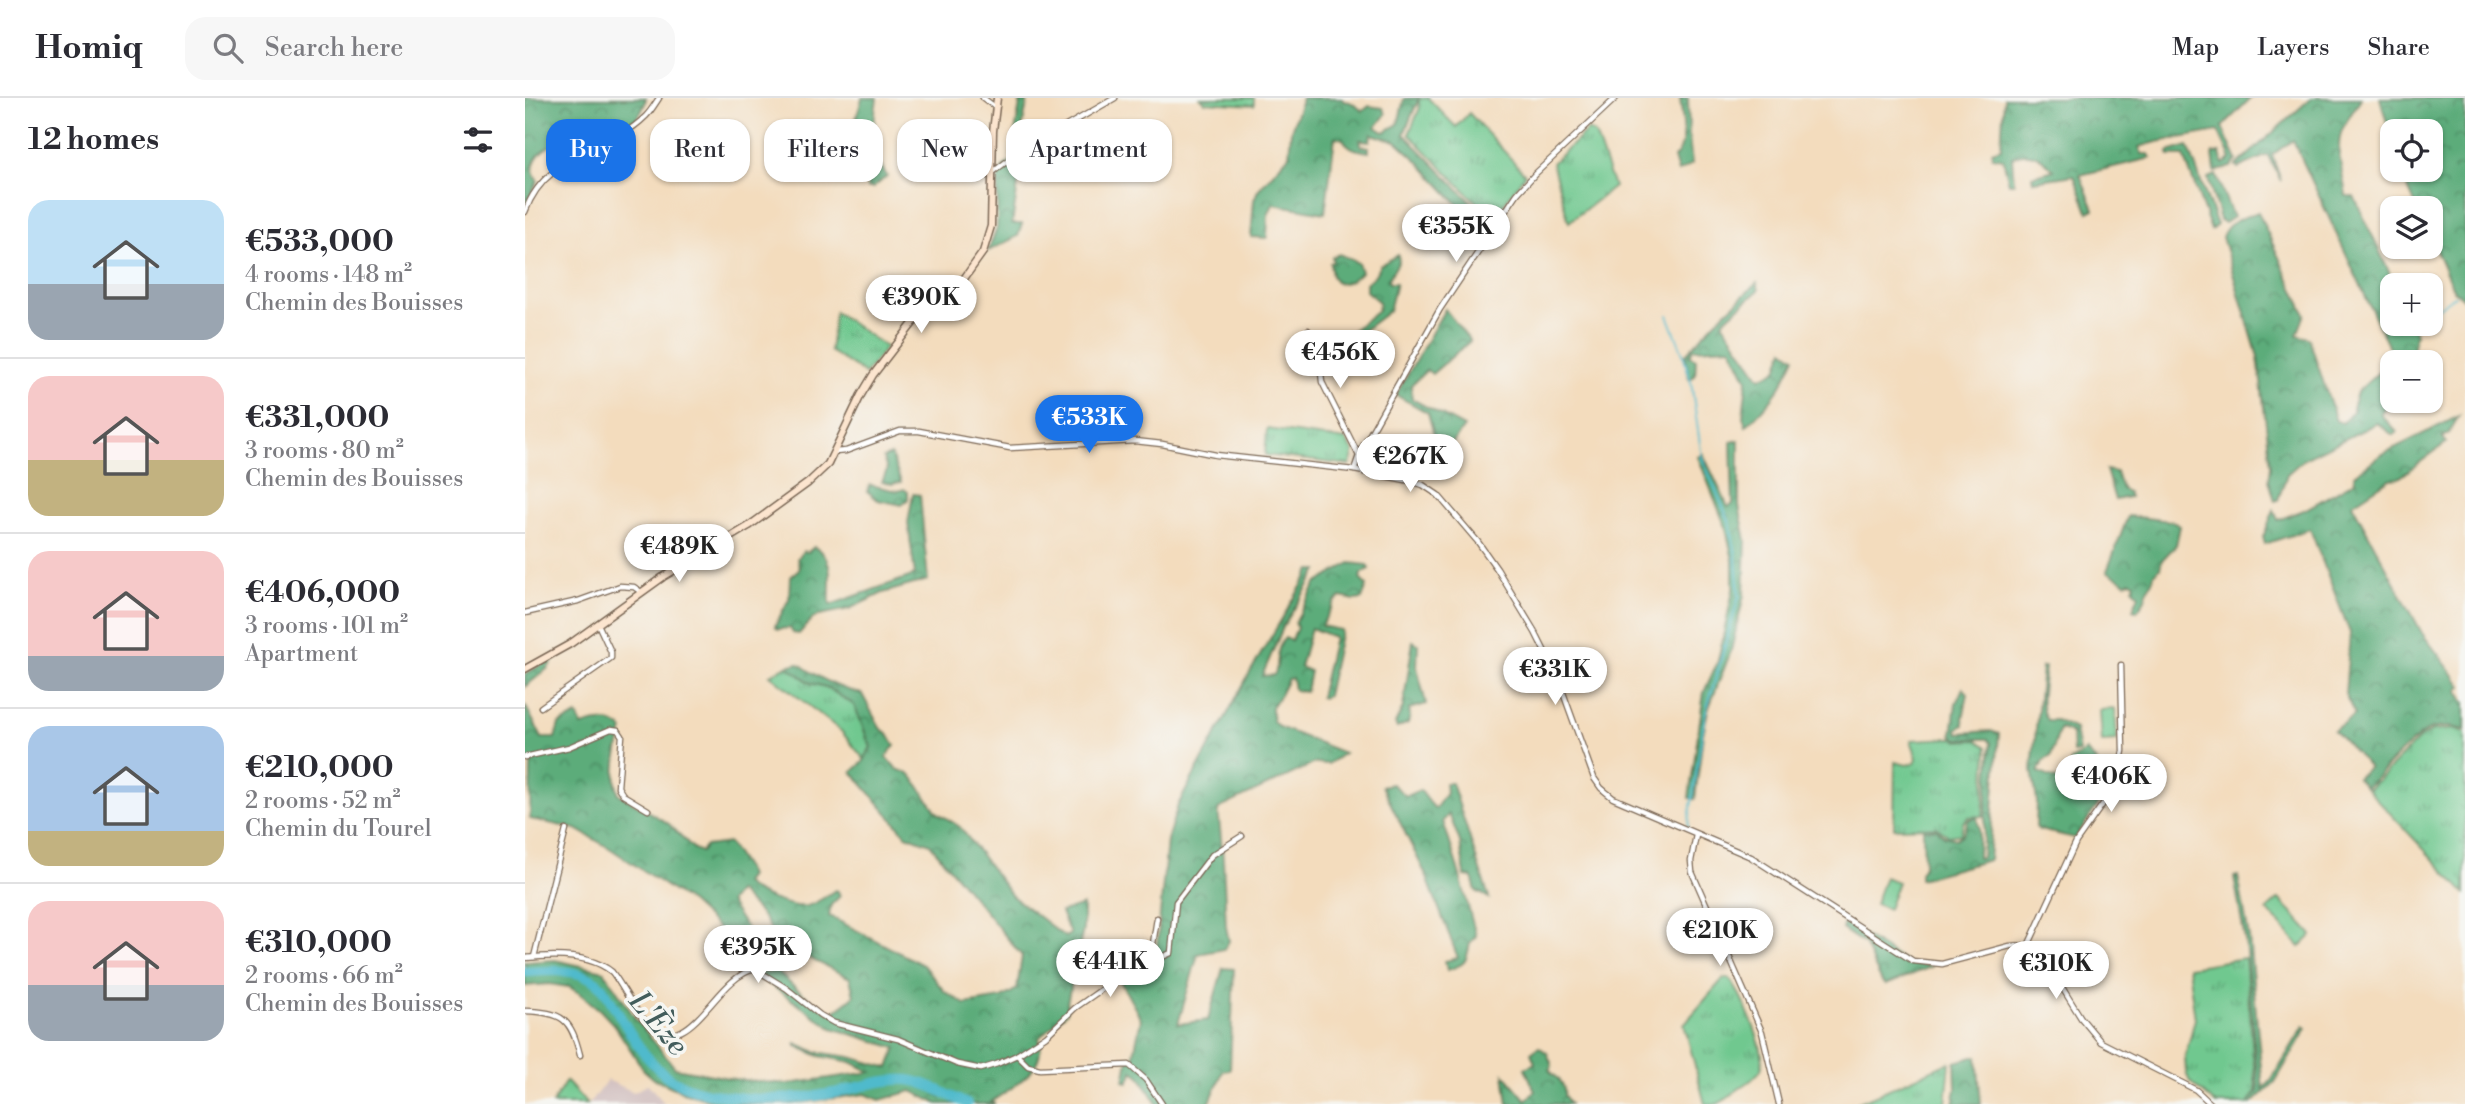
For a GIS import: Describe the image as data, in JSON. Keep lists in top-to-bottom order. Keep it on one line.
{"water":["L'Èze"],"page":{"header":"Homiq","search":"Search here","nav":["Map","Layers","Share"],"heading":"12 homes","map_buttons":["+","−"],"chip":["Buy","Rent","Filters","New","Apartment"],"list":[{"name":"€533,000","note":"4 rooms · 148 m² · Chemin des Bouisses"},{"name":"€331,000","note":"3 rooms · 80 m² · Chemin des Bouisses"},{"name":"€406,000","note":"3 rooms · 101 m² · Apartment"},{"name":"€210,000","note":"2 rooms · 52 m² · Chemin du Tourel"},{"name":"€310,000","note":"2 rooms · 66 m² · Chemin des Bouisses"}],"price":["€355K","€390K","€456K","€533K","€267K","€489K","€331K","€406K","€210K","€395K","€441K","€310K"]}}
